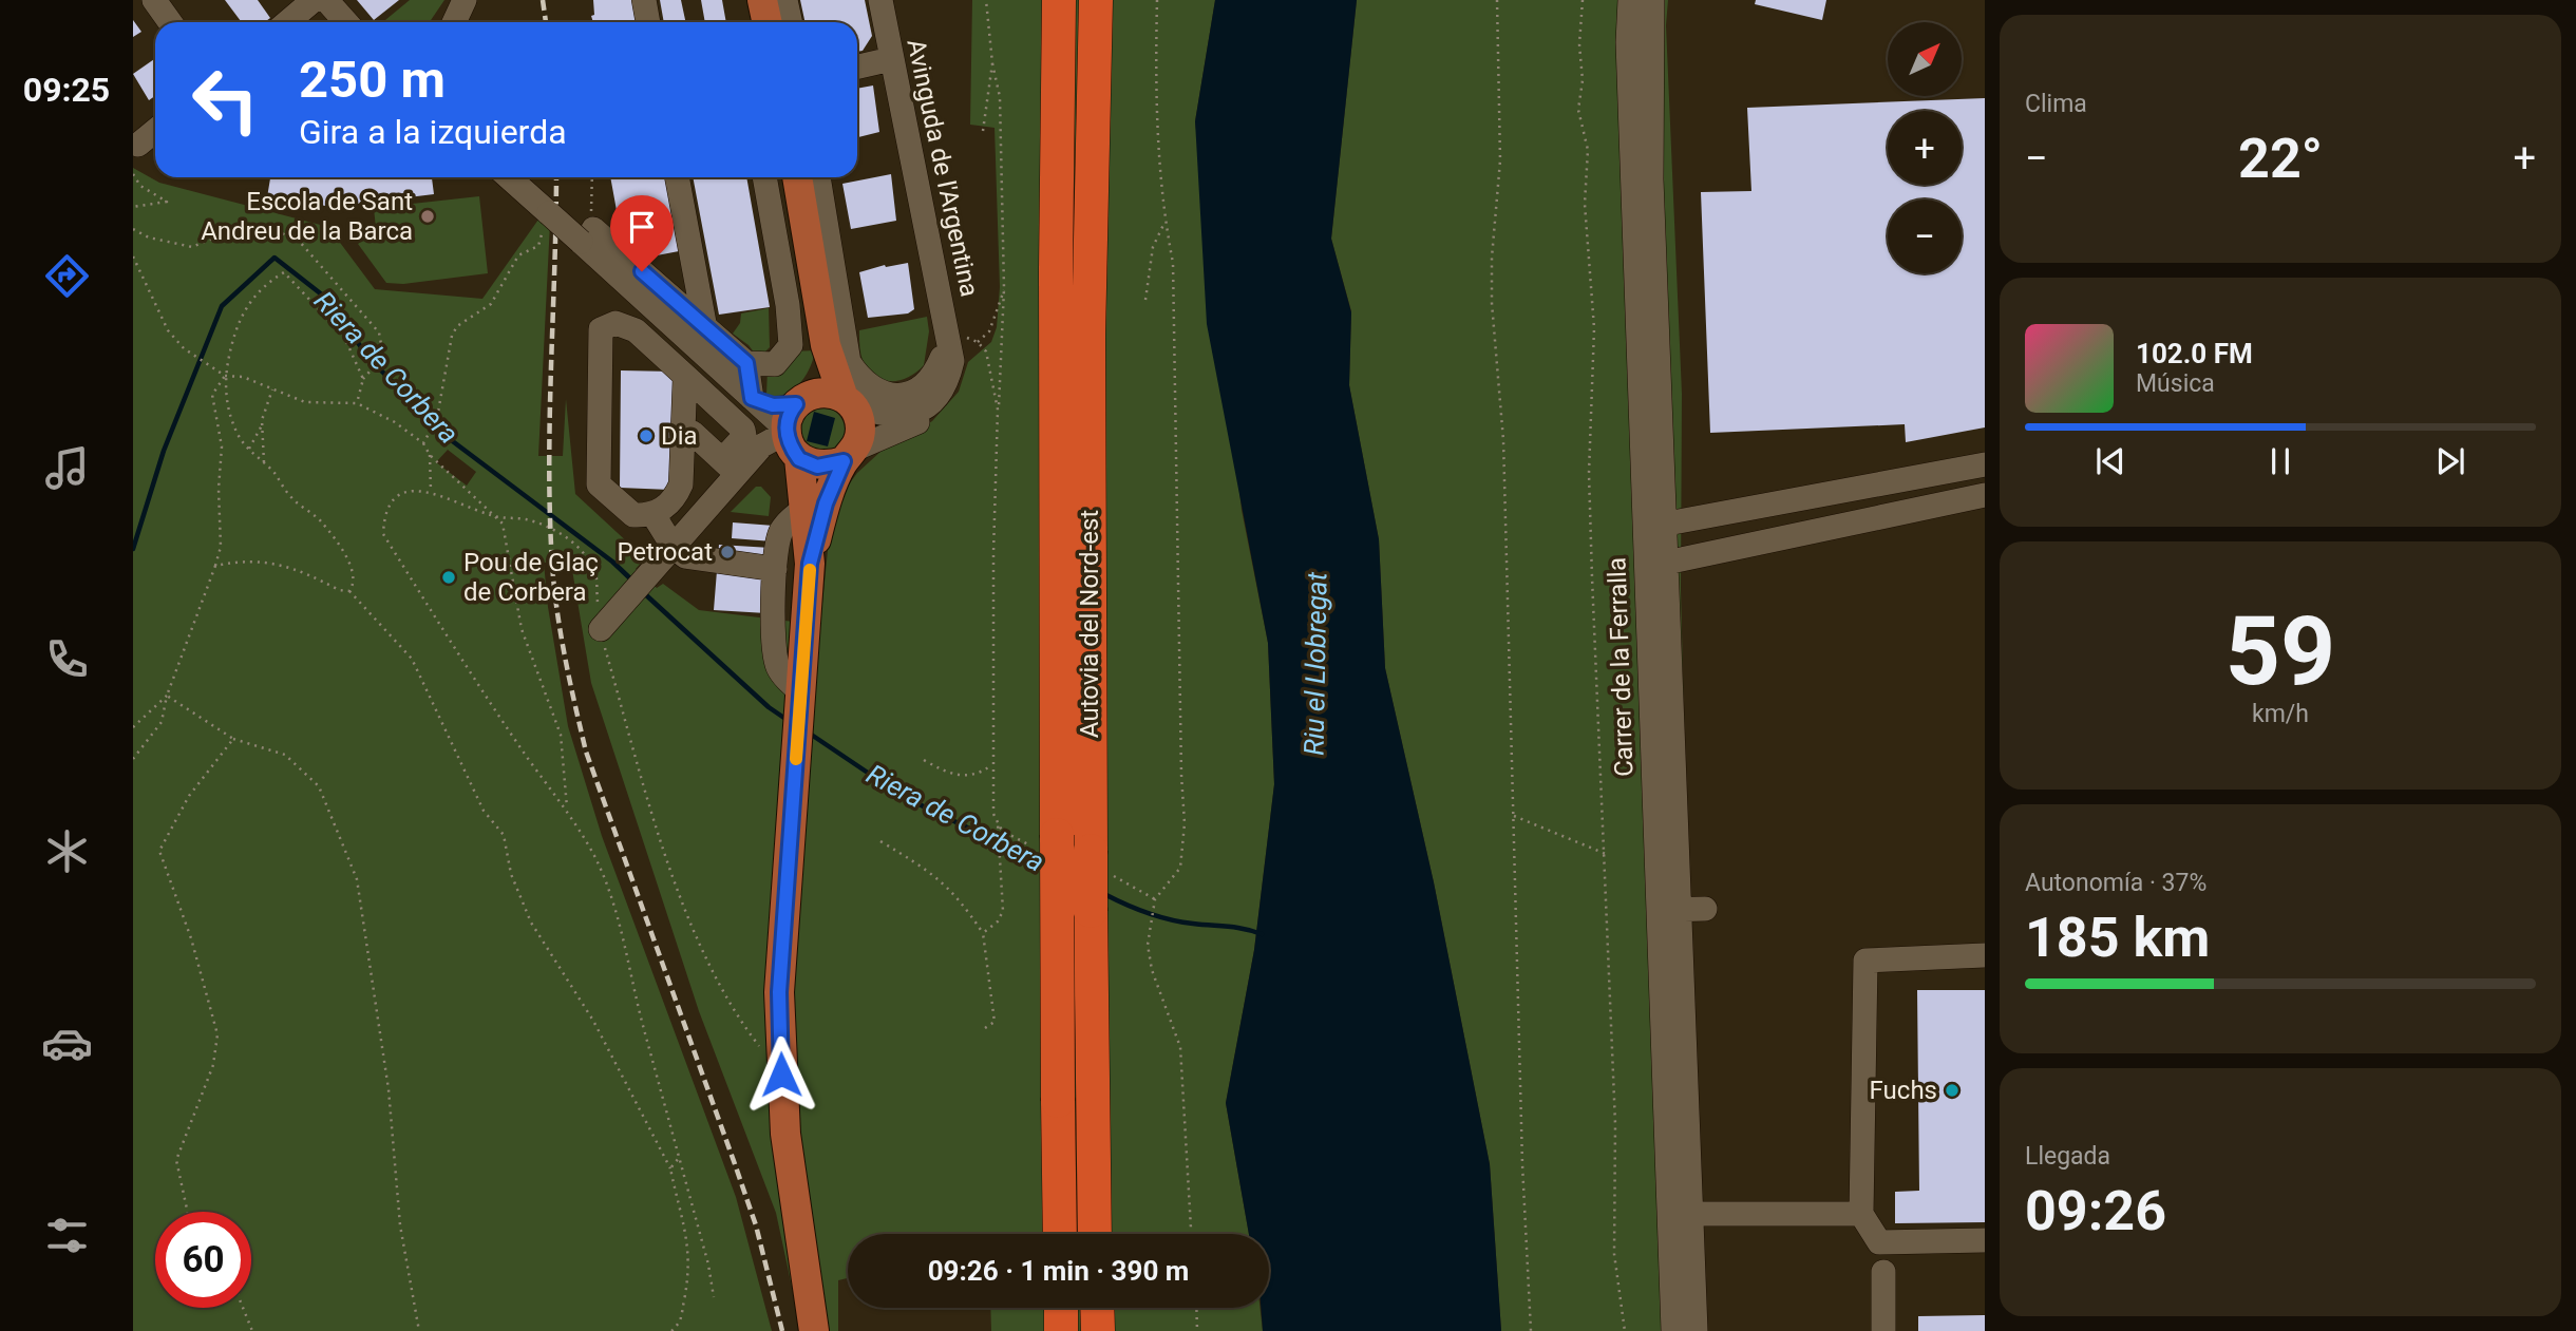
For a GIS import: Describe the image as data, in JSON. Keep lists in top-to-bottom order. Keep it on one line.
{"streets":{"highway":["Autovia del Nord-est"],"street":["Avinguda de l'Argentina","Carrer de la Ferralla"]},"water":["Riera de Corbera","Riu el Llobregat"],"places":["Escola de Sant Andreu de la Barca","Dia","Petrocat","Pou de Glaç de Corbera","Fuchs"],"north":"top right","page":{"tabs":"09:25","tile":["Clima",["59","km/h"],["Autonomía · 37%","185 km"],["Llegada","09:26"]],"map_buttons":["+","−"],"turn":["250 m","Gira a la izquierda"],"heat":["−","22°","+"],"song":["102.0 FM","Música"],"limit":"60","trip":"09:26 · 1 min · 390 m"}}
